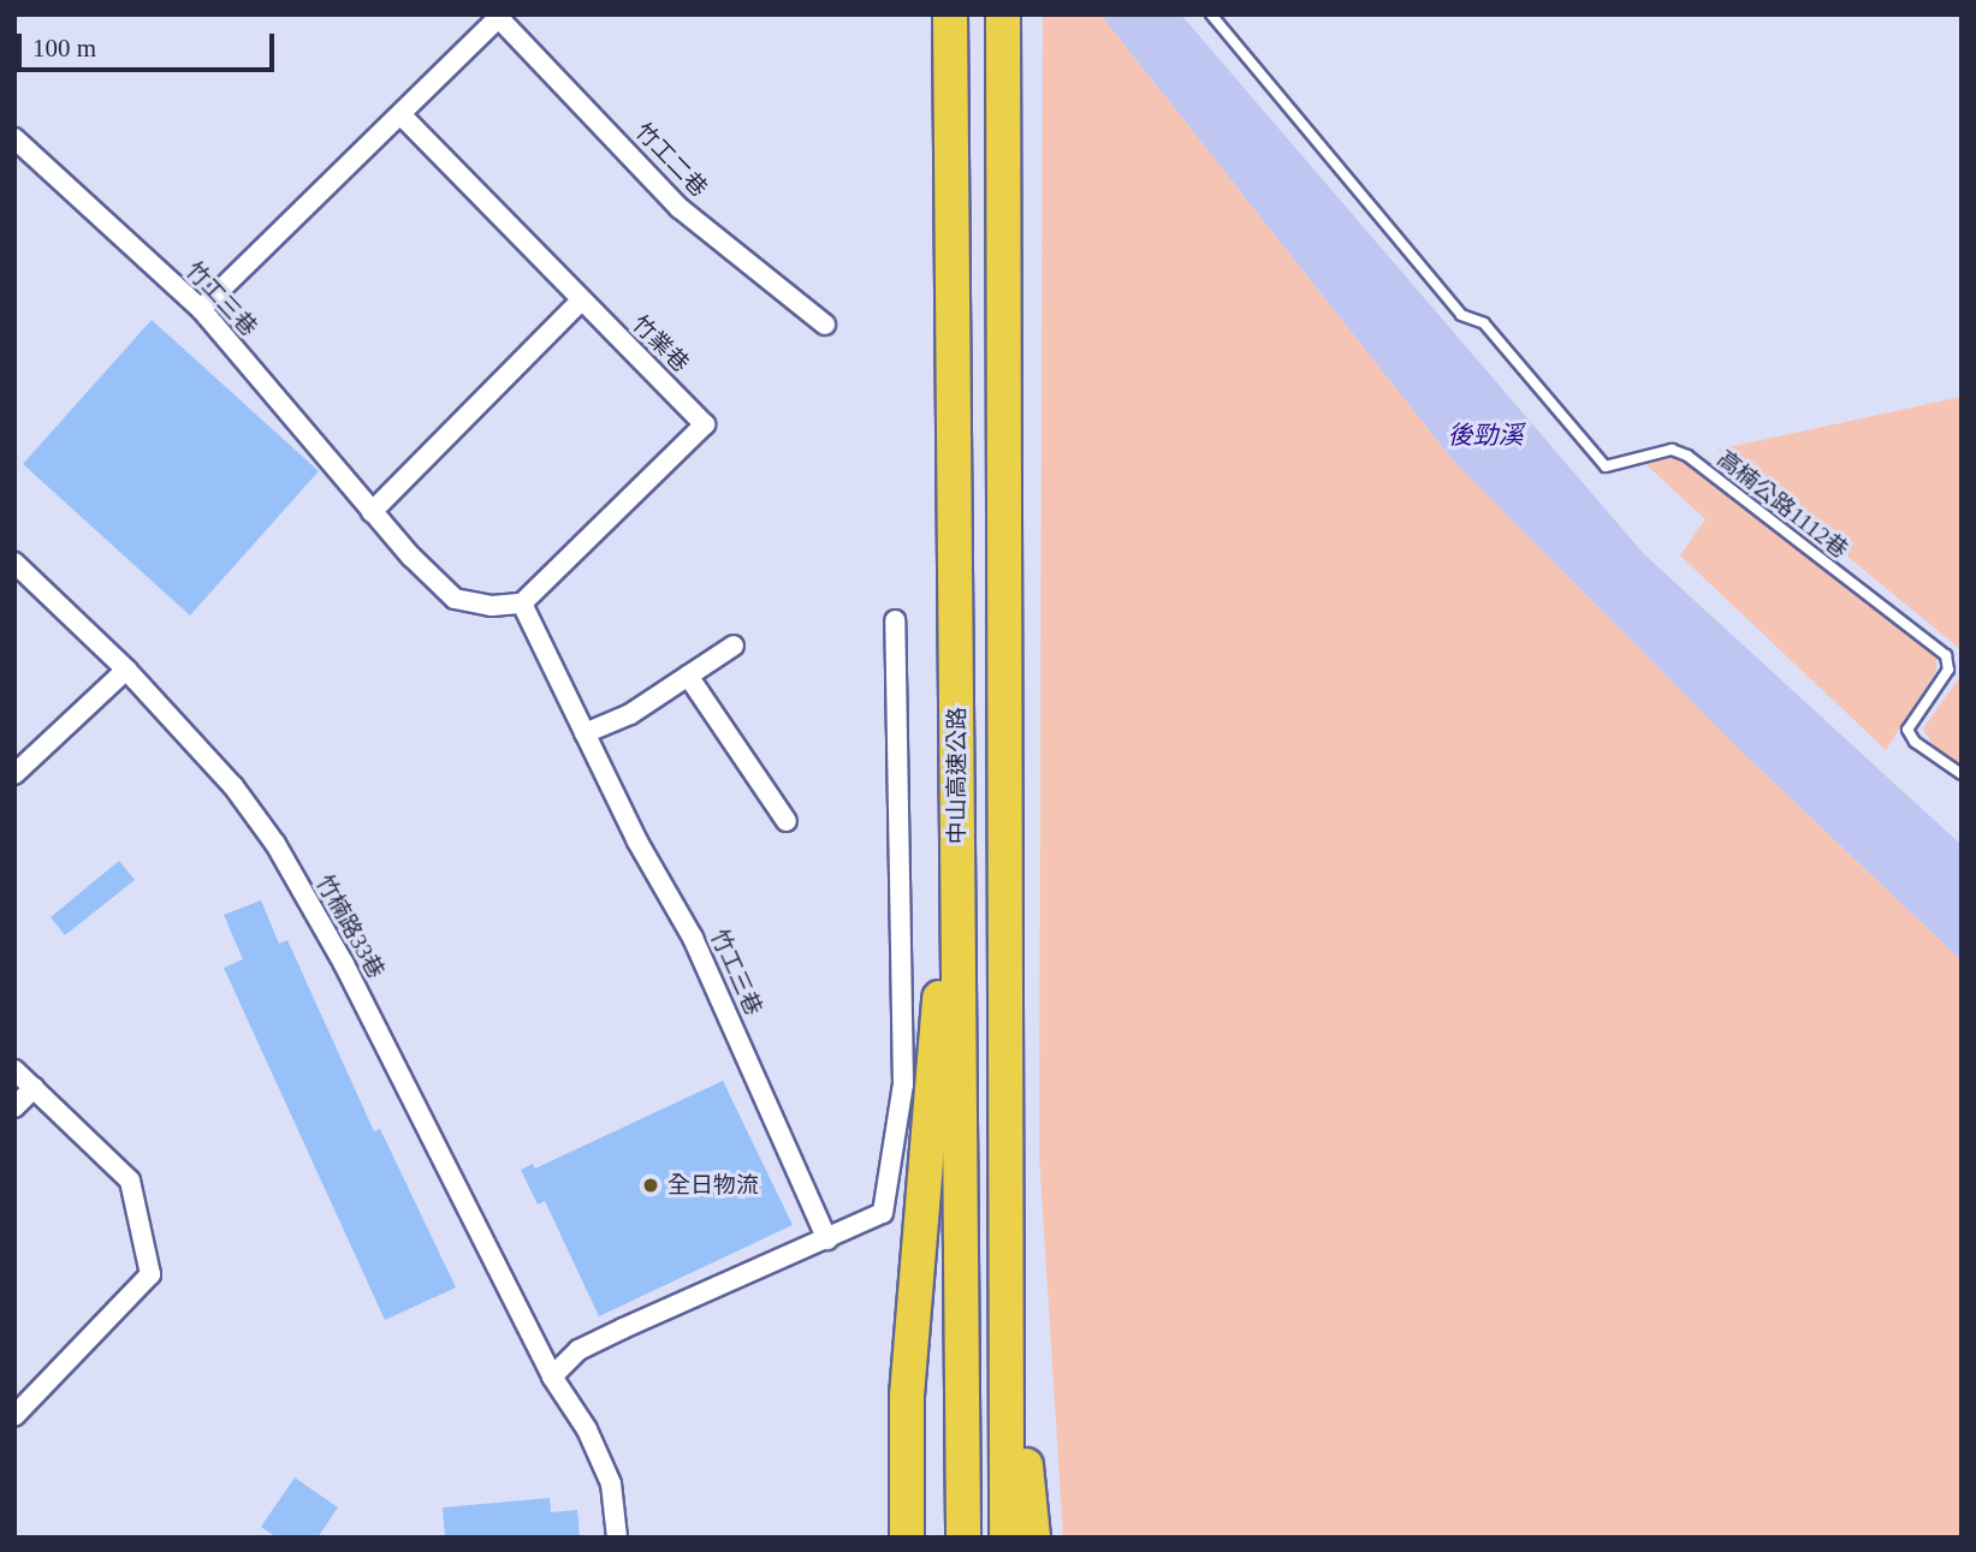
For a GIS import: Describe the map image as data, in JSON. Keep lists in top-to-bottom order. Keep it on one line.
{"streets":{"highway":["中山高速公路"],"street":["竹工二巷","竹工三巷","竹業巷","竹楠路33巷"],"lane":["高楠公路1112巷"]},"crossings":[["竹工三巷","竹業巷"]],"water":["後勁溪"],"places":["全日物流"],"scale_bar":"100 m"}
